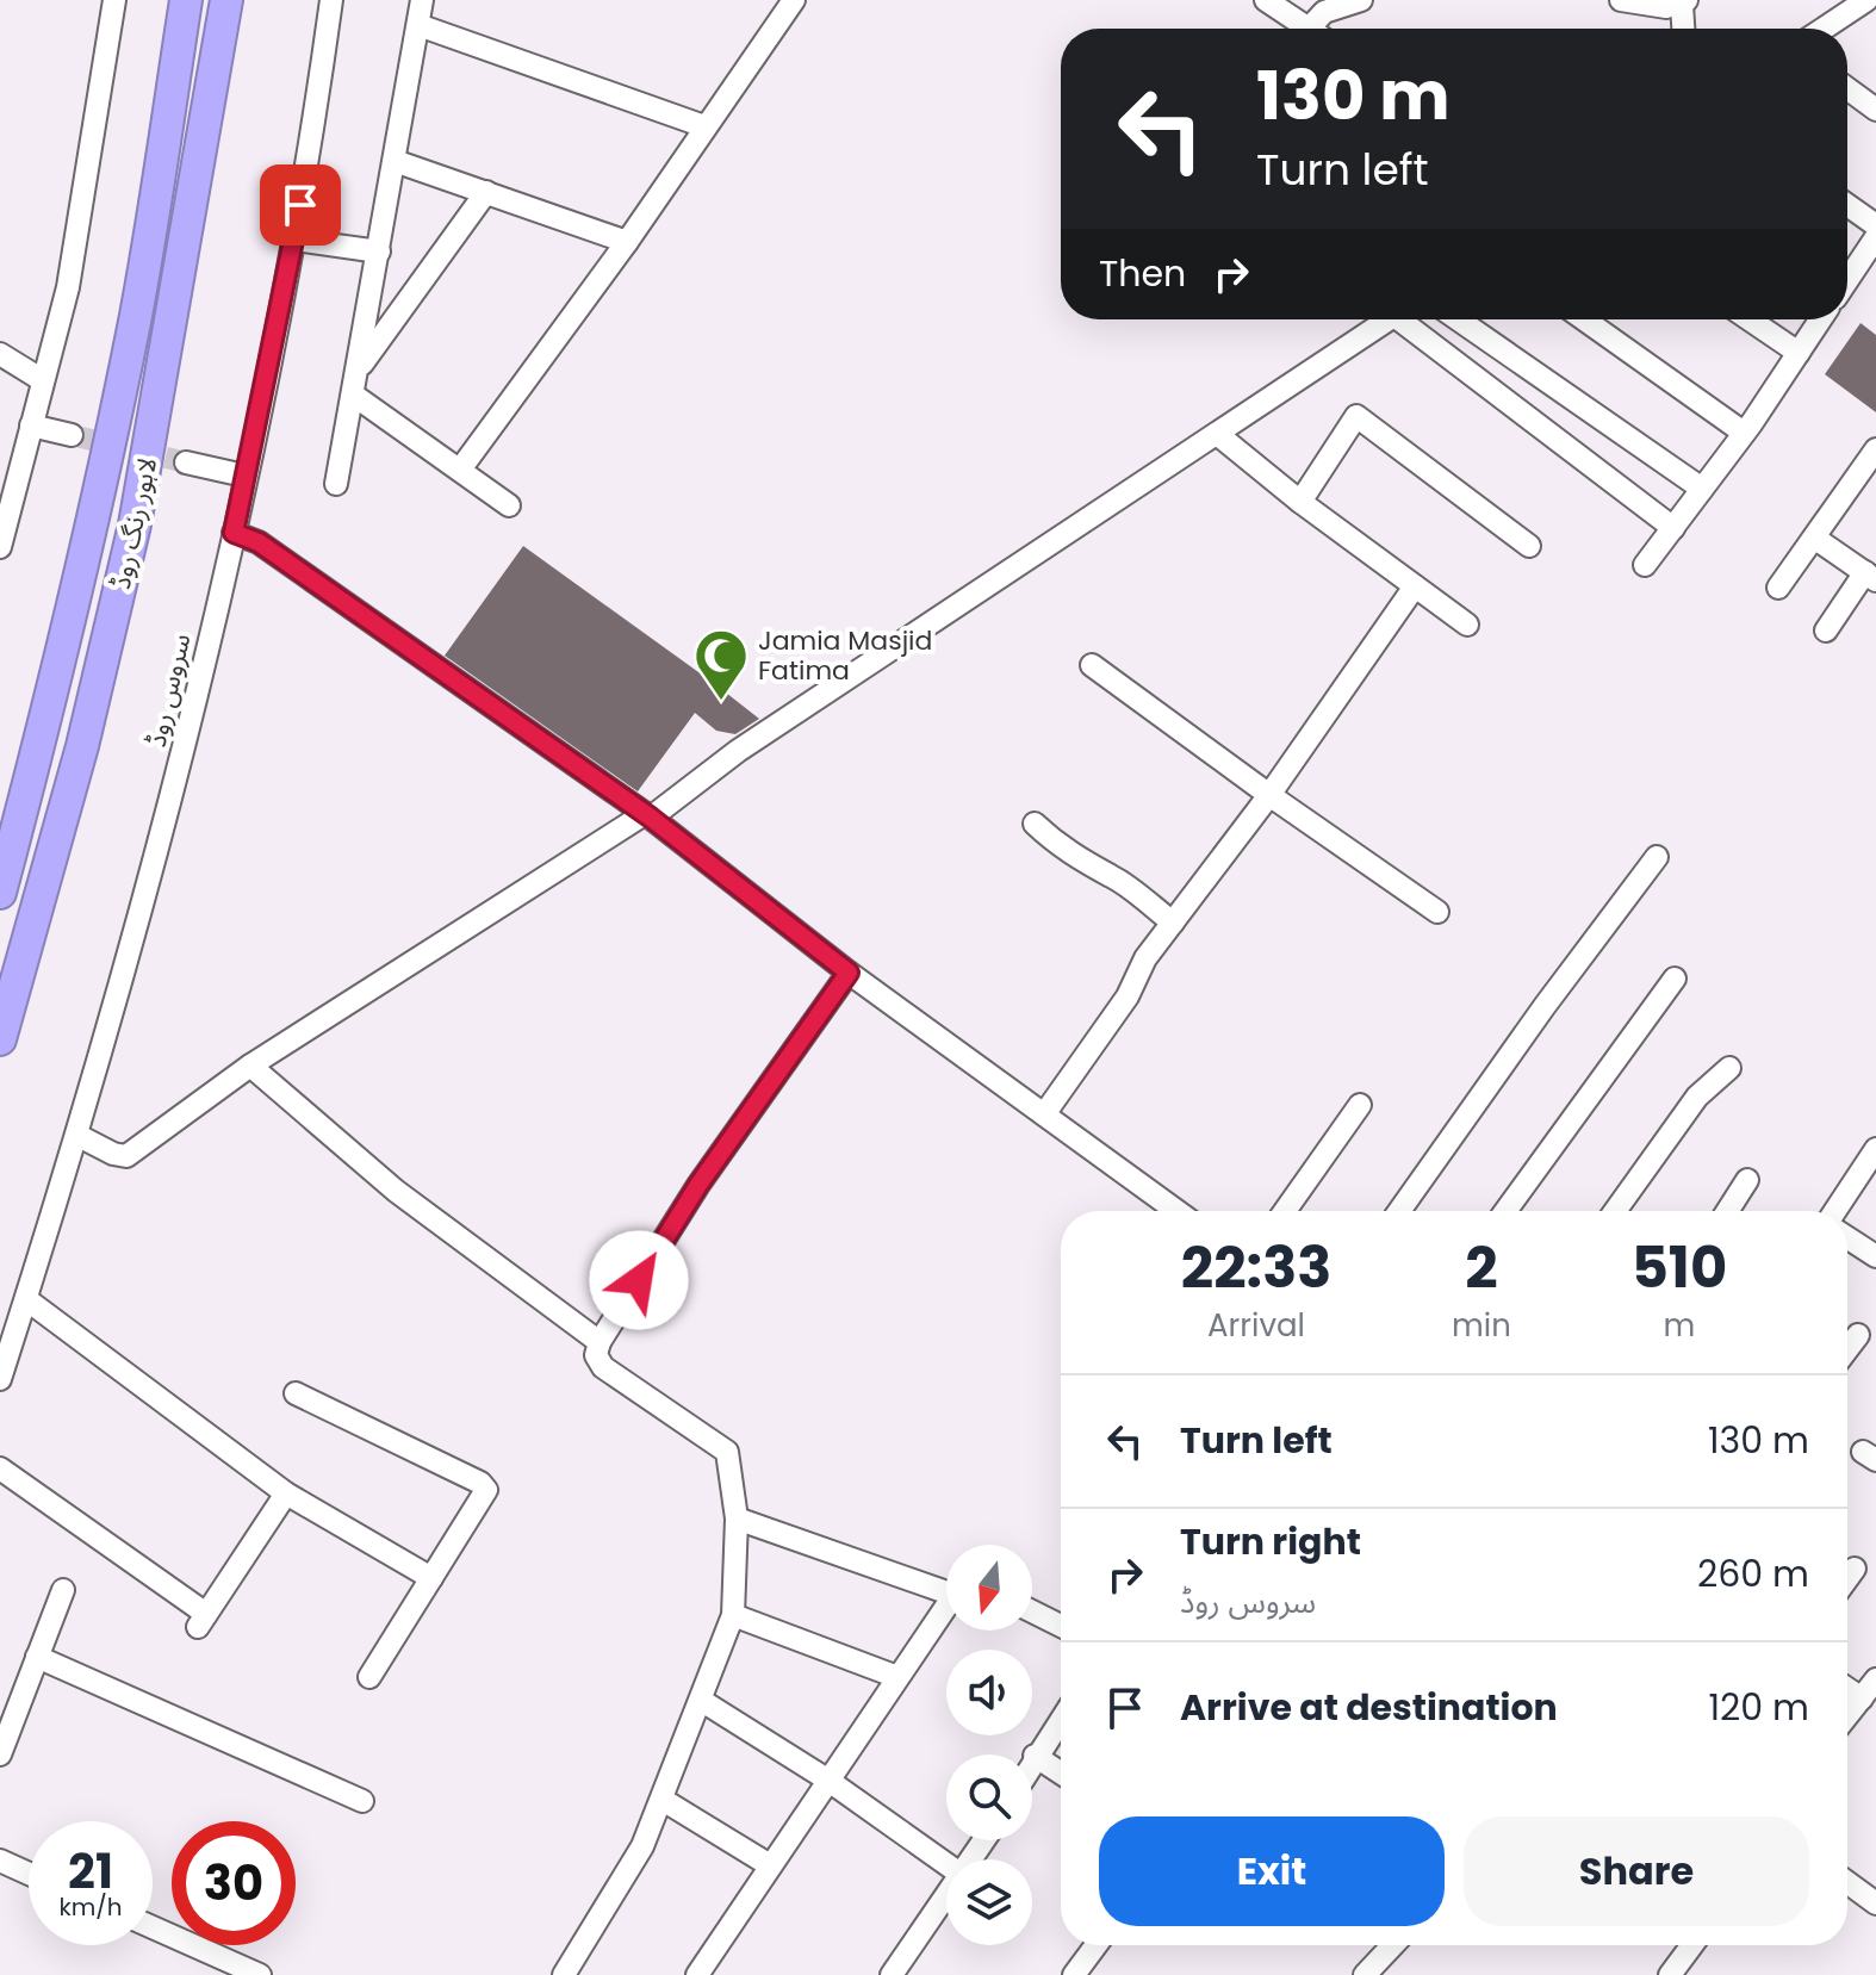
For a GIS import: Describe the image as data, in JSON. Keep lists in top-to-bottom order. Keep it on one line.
{"streets":{"highway":["لاہور رنگ روڈ"],"street":["سروس روڈ"]},"places":{"mosque":["Jamia Masjid Fatima"]},"north":"bottom","page":{"turn":["130 m","Turn left"],"then":"Then","eta":["22:33","Arrival","2","min","510","m"],"list":[{"name":"Turn left","value":"130 m"},{"name":"Turn right","note":"سروس روڈ","value":"260 m"},{"name":"Arrive at destination","value":"120 m"}],"buttons":["Exit","Share"],"speed":"21 km/h","limit":"30"}}
